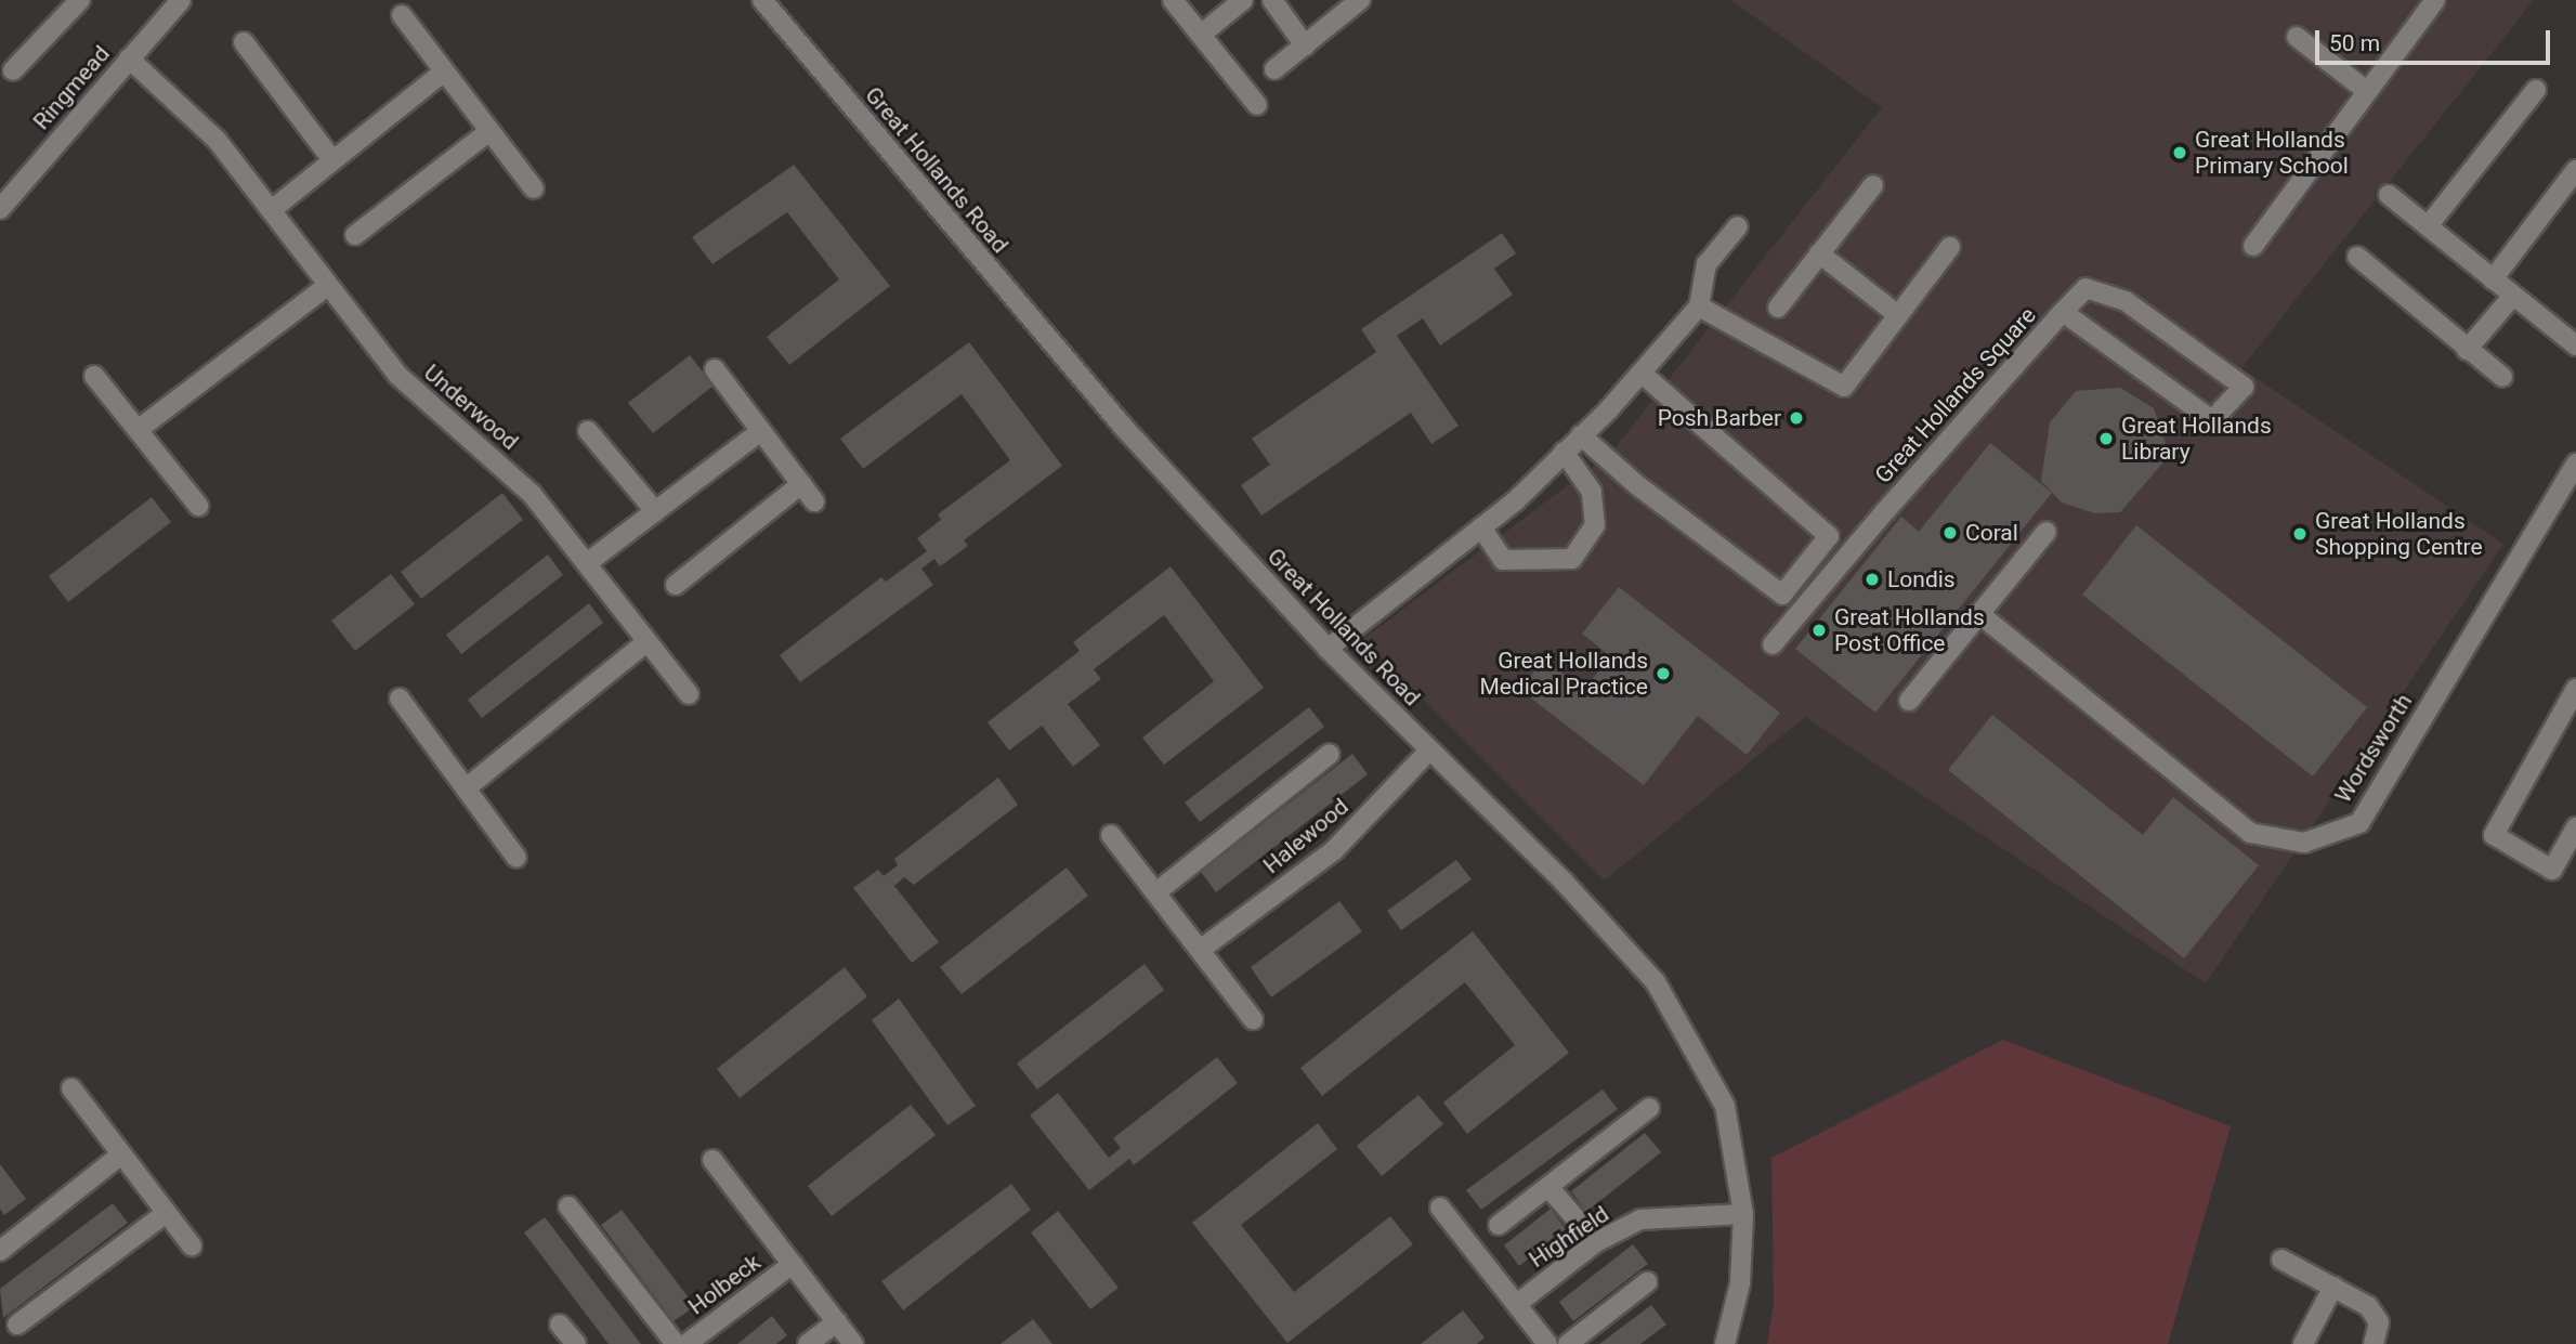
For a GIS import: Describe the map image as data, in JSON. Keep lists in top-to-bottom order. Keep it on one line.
{"streets":{"street":["Ringmead","Great Hollands Road","Great Hollands Square","Underwood","Wordsworth","Halewood","Highfield","Holbeck"]},"crossings":[["Ringmead","Underwood"],["Great Hollands Road","Halewood"],["Great Hollands Road","Highfield"]],"places":["Great Hollands Primary School","Posh Barber","Great Hollands Library","Coral","Great Hollands Shopping Centre","Londis","Great Hollands Post Office","Great Hollands Medical Practice"],"scale_bar":"50 m"}
